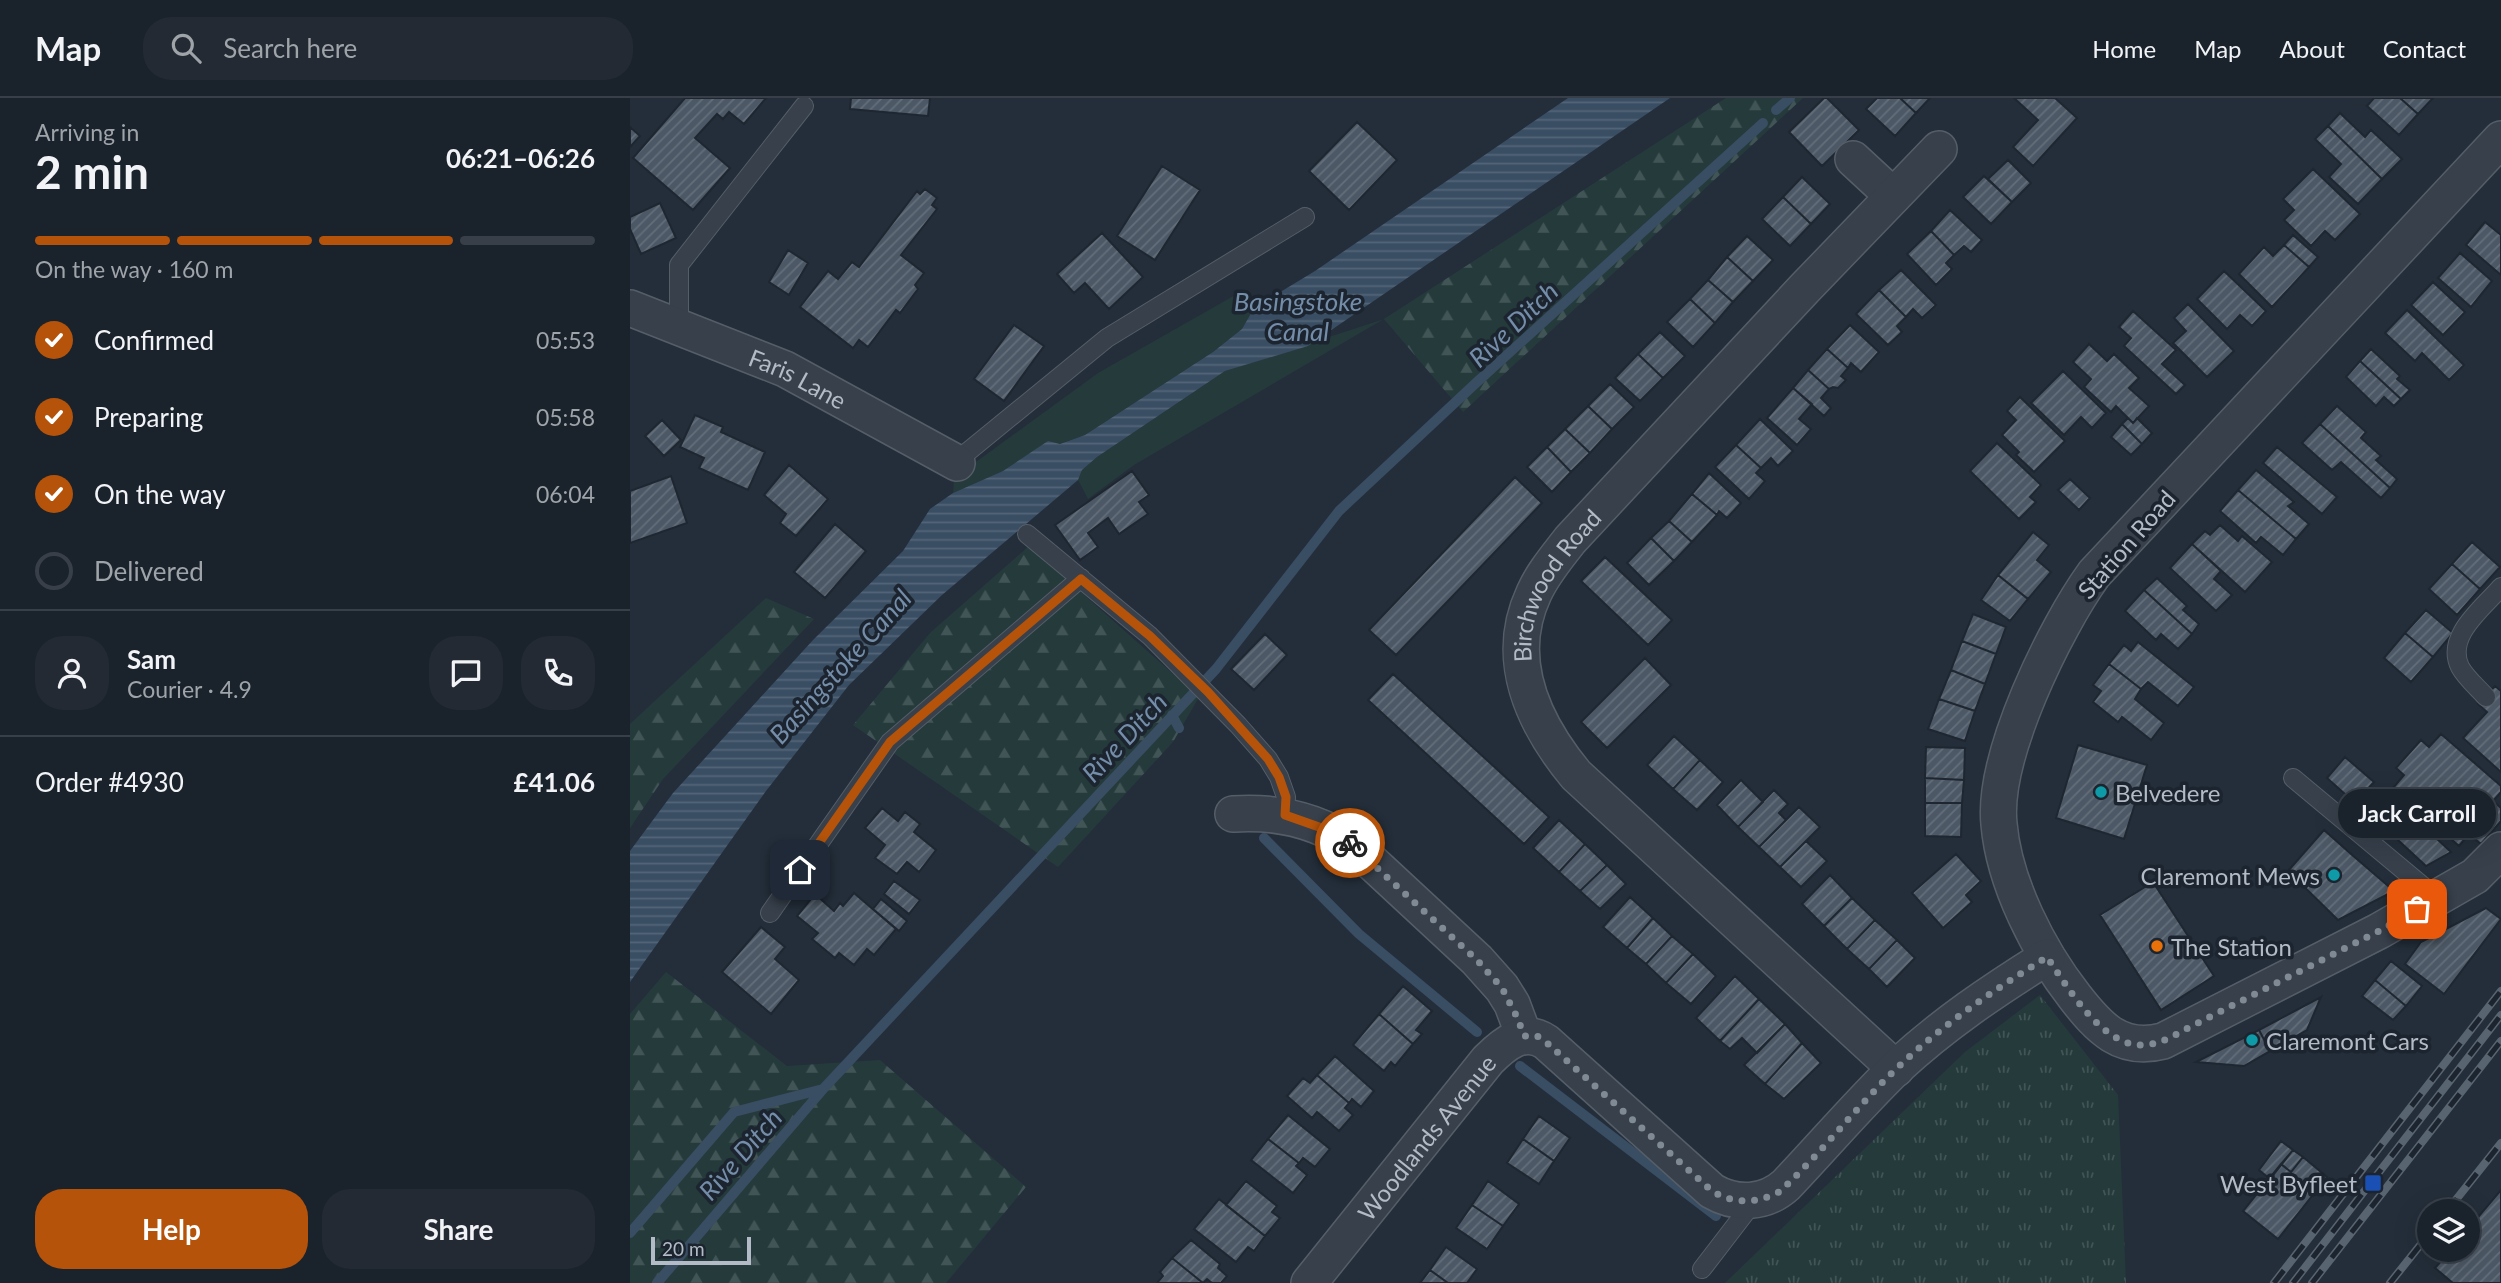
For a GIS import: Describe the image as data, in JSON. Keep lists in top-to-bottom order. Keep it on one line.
{"streets":{"street":["Faris Lane","Station Road","Birchwood Road","Woodlands Avenue"]},"water":["Basingstoke Canal","Rive Ditch"],"places":{"other":["Belvedere","Claremont Mews","Jack Carroll","The Station","Claremont Cars"],"transit":["West Byfleet"]},"scale_bar":"20 m","page":{"header":"Map","search":"Search here","nav":["Home","Map","About","Contact"],"heading":["2 min","Arriving in","06:21–06:26"],"panel":["Sam","Courier · 4.9","Order #4930","£41.06"],"bar":"On the way · 160 m","list":[["Confirmed","05:53"],["Preparing","05:58"],["On the way","06:04"],"Delivered"],"bubble":"Jack Carroll","buttons":["Help","Share"],"scale":"20 m"}}
